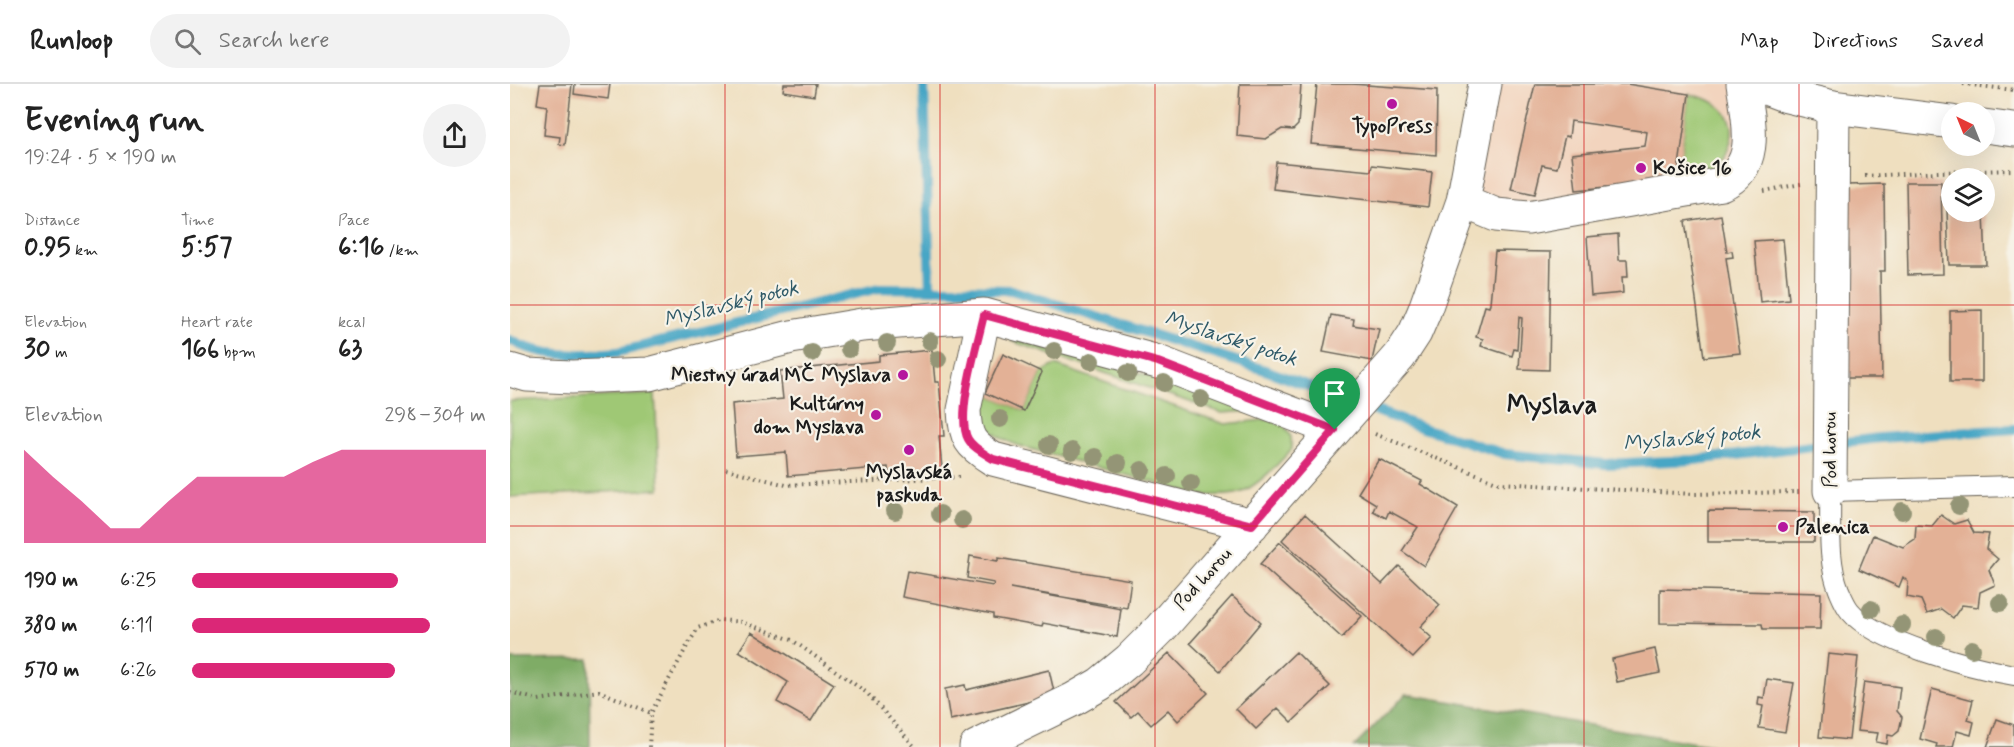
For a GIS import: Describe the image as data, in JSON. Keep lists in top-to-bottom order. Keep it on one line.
{"streets":{"street":["Pod horou"]},"districts":["Myslava"],"water":["Myslavský potok"],"places":["TypoPress","Košice 16","Miestny úrad MČ Myslava","Kultúrny dom Myslava","Myslavská paskuda","Palenica"],"north":"top left","page":{"header":"Runloop","search":"Search here","nav":["Map","Directions","Saved"],"heading":["Evening run","19:24 · 5 × 190 m"],"stats":[["Distance","0.95 km"],["Time","5:57"],["Pace","6:16 /km"],["Elevation","30 m"],["Heart rate","166 bpm"],["kcal","63"]],"chart":["Elevation","298–304 m"],"list":[{"name":"190 m","note":"6:25"},{"name":"380 m","note":"6:11"},{"name":"570 m","note":"6:26"}]}}
